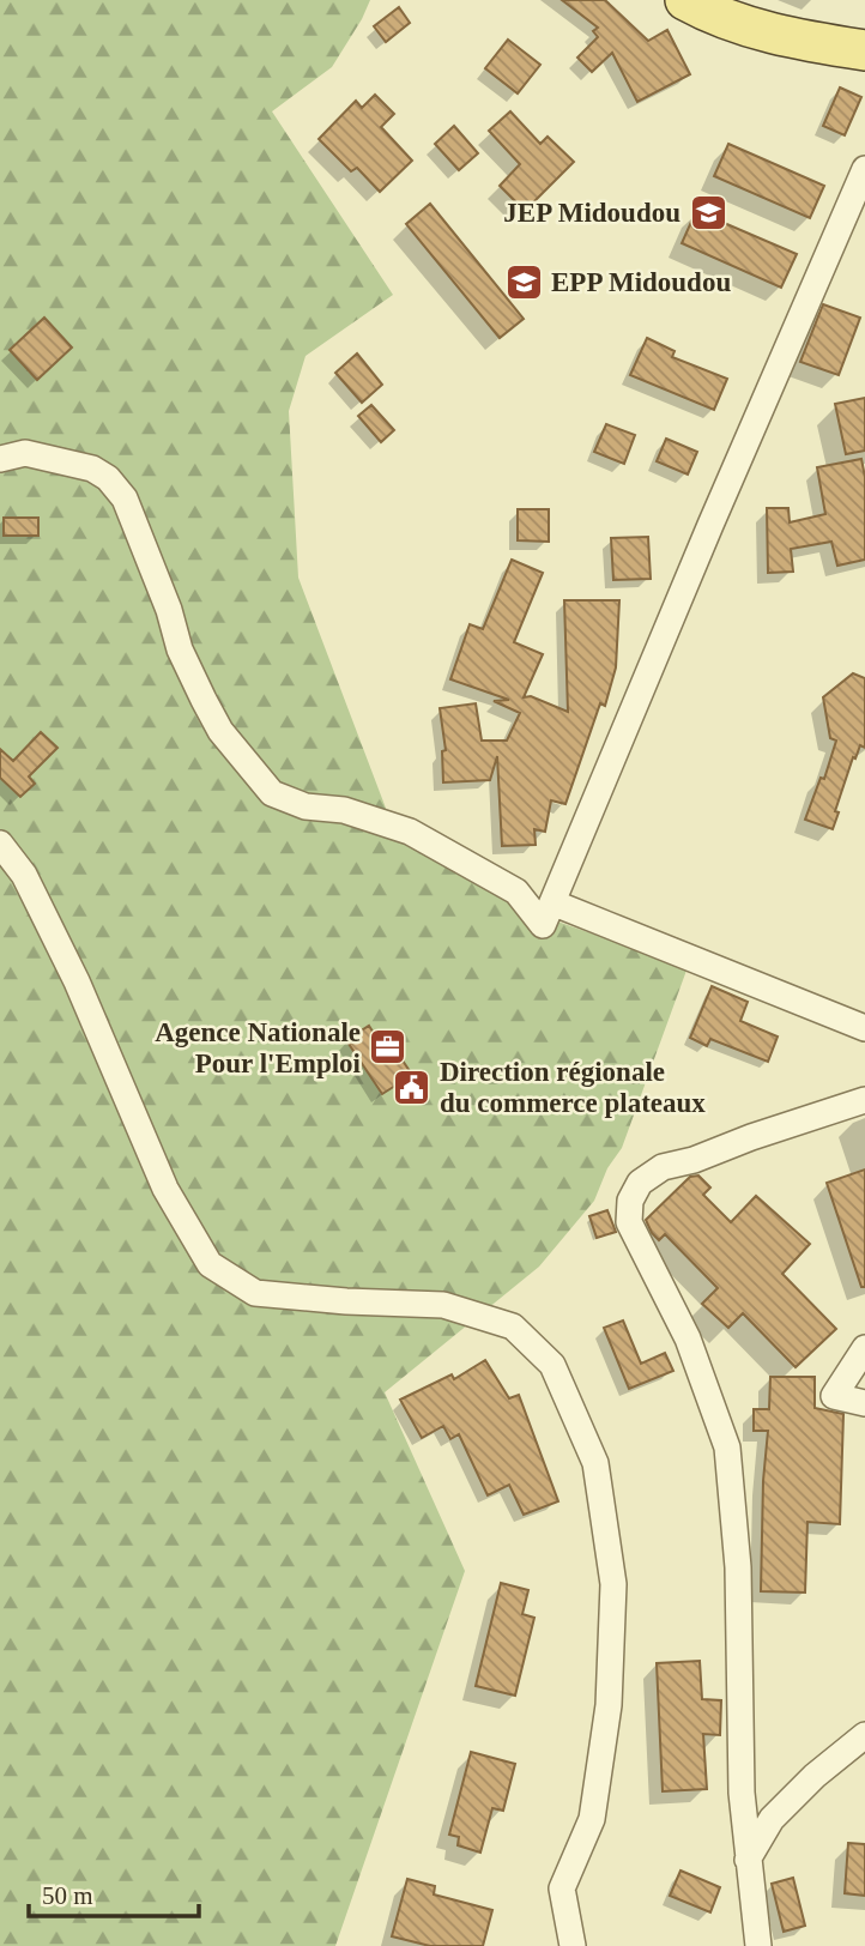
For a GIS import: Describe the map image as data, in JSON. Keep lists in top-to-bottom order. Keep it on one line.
{"places":{"school or university":["JEP Midoudou","EPP Midoudou"],"office":["Agence Nationale Pour l'Emploi"],"public building":["Direction régionale du commerce plateaux"]},"scale_bar":"50 m"}
